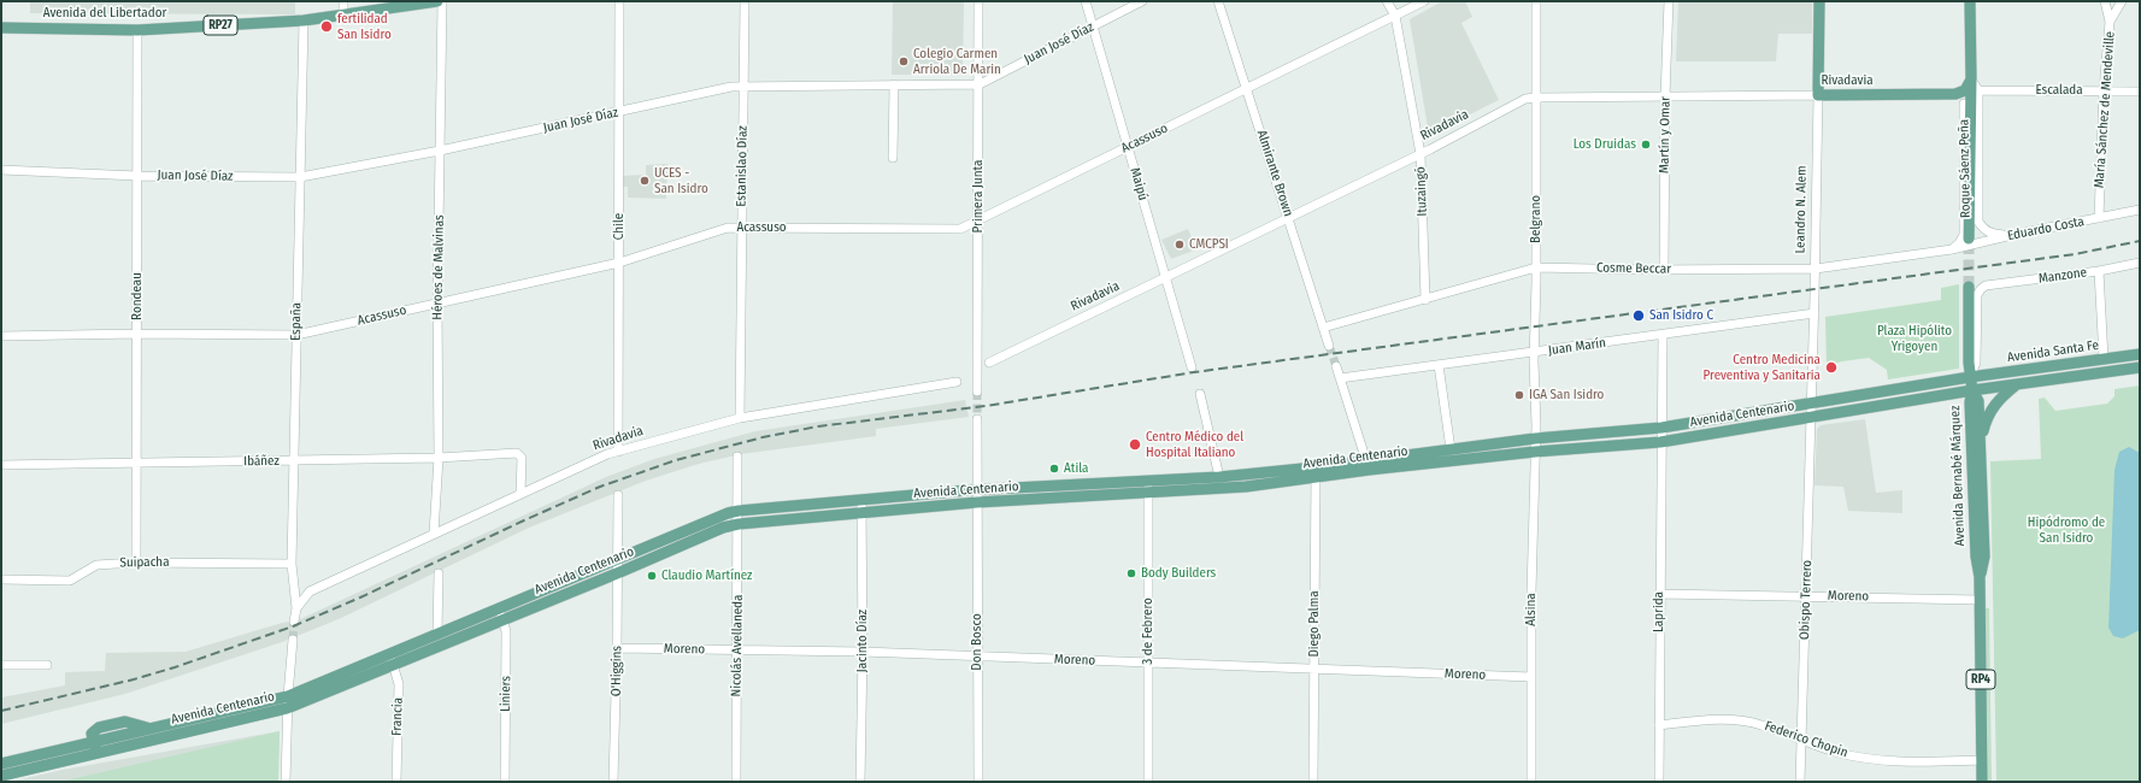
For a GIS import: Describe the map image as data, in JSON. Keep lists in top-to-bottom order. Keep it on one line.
{"streets":{"main road":["Avenida del Libertador","RP27","Rivadavia","Roque Sáenz Peña","Leandro N. Alem","Avenida Santa Fe","Avenida Centenario","Avenida Bernabé Márquez","RP4"],"street":["Juan José Díaz","Escalada","María Sánchez de Mendeville","Martín y Omar","Acassuso","Estanislao Díaz","Almirante Brown","Maipú","Ituzaingó","Primera Junta","Belgrano","Chile","Eduardo Costa","Héroes de Malvinas","Cosme Beccar","Manzone","Rondeau","España","Juan Marín","Ibáñez","Suipacha","Moreno","Obispo Terrero","Alsina","Laprida","Diego Palma","3 de Febrero","Jacinto Díaz","Don Bosco","Nicolás Avellaneda","O'Higgins","Liniers","Francia","Federico Chopin"]},"crossings":[["Avenida del Libertador","Rondeau"],["Avenida del Libertador","España"],["Juan José Díaz","Estanislao Díaz"],["Juan José Díaz","Maipú"],["Juan José Díaz","Primera Junta"],["Juan José Díaz","Chile"],["Juan José Díaz","Héroes de Malvinas"],["Juan José Díaz","Rondeau"],["Juan José Díaz","España"],["Rivadavia","Martín y Omar"],["Rivadavia","Estanislao Díaz"],["Rivadavia","Almirante Brown"],["Rivadavia","Maipú"],["Rivadavia","Ituzaingó"],["Rivadavia","Leandro N. Alem"],["Rivadavia","Belgrano"],["Rivadavia","Chile"],["Rivadavia","Héroes de Malvinas"],["Rivadavia","España"],["Rivadavia","Ibáñez"],["Escalada","María Sánchez de Mendeville"],["Escalada","Roque Sáenz Peña"],["María Sánchez de Mendeville","Eduardo Costa"],["Martín y Omar","Cosme Beccar"],["Acassuso","Estanislao Díaz"],["Acassuso","Almirante Brown"],["Acassuso","Maipú"],["Acassuso","Ituzaingó"],["Acassuso","Primera Junta"],["Acassuso","Chile"],["Acassuso","Héroes de Malvinas"],["Acassuso","Rondeau"],["Acassuso","España"],["Roque Sáenz Peña","Eduardo Costa"],["Roque Sáenz Peña","Cosme Beccar"],["Almirante Brown","Cosme Beccar"],["Ituzaingó","Cosme Beccar"],["Leandro N. Alem","Cosme Beccar"],["Leandro N. Alem","Juan Marín"],["Leandro N. Alem","Avenida Centenario"],["Leandro N. Alem","Obispo Terrero"],["Belgrano","Cosme Beccar"],["Belgrano","Juan Marín"],["Belgrano","Avenida Centenario"],["Belgrano","Alsina"],["Eduardo Costa","Cosme Beccar"],["Héroes de Malvinas","Ibáñez"],["Manzone","Avenida Santa Fe"],["Manzone","Avenida Centenario"],["Manzone","RP4"],["Rondeau","Ibáñez"],["Rondeau","Suipacha"],["España","Ibáñez"],["España","Suipacha"],["Avenida Santa Fe","Avenida Centenario"],["Avenida Santa Fe","Avenida Bernabé Márquez"],["Avenida Santa Fe","RP4"],["Avenida Centenario","Avenida Bernabé Márquez"],["Avenida Centenario","Obispo Terrero"],["Avenida Centenario","Alsina"],["Avenida Centenario","Laprida"],["Avenida Centenario","Diego Palma"],["Avenida Centenario","3 de Febrero"],["Avenida Centenario","Jacinto Díaz"],["Avenida Centenario","Don Bosco"],["Avenida Centenario","Nicolás Avellaneda"],["Avenida Centenario","O'Higgins"],["Avenida Centenario","RP4"],["Avenida Centenario","Liniers"],["Avenida Centenario","Francia"],["Avenida Bernabé Márquez","Moreno"],["Avenida Bernabé Márquez","RP4"],["Avenida Bernabé Márquez","Federico Chopin"],["Moreno","Obispo Terrero"],["Moreno","Alsina"],["Moreno","Laprida"],["Moreno","Diego Palma"],["Moreno","3 de Febrero"],["Moreno","Jacinto Díaz"],["Moreno","Don Bosco"],["Moreno","Nicolás Avellaneda"],["Moreno","O'Higgins"],["Obispo Terrero","Federico Chopin"],["Laprida","Federico Chopin"]],"parks":["Plaza Hipólito Yrigoyen","Hipódromo de San Isidro"],"places":["fertilidad San Isidro","Colegio Carmen Arriola De Marin","Los Druidas","UCES - San Isidro","CMCPSI","San Isidro C","Centro Medicina Preventiva y Sanitaria","IGA San Isidro","Centro Médico del Hospital Italiano","Atila","Body Builders","Claudio Martínez"]}
